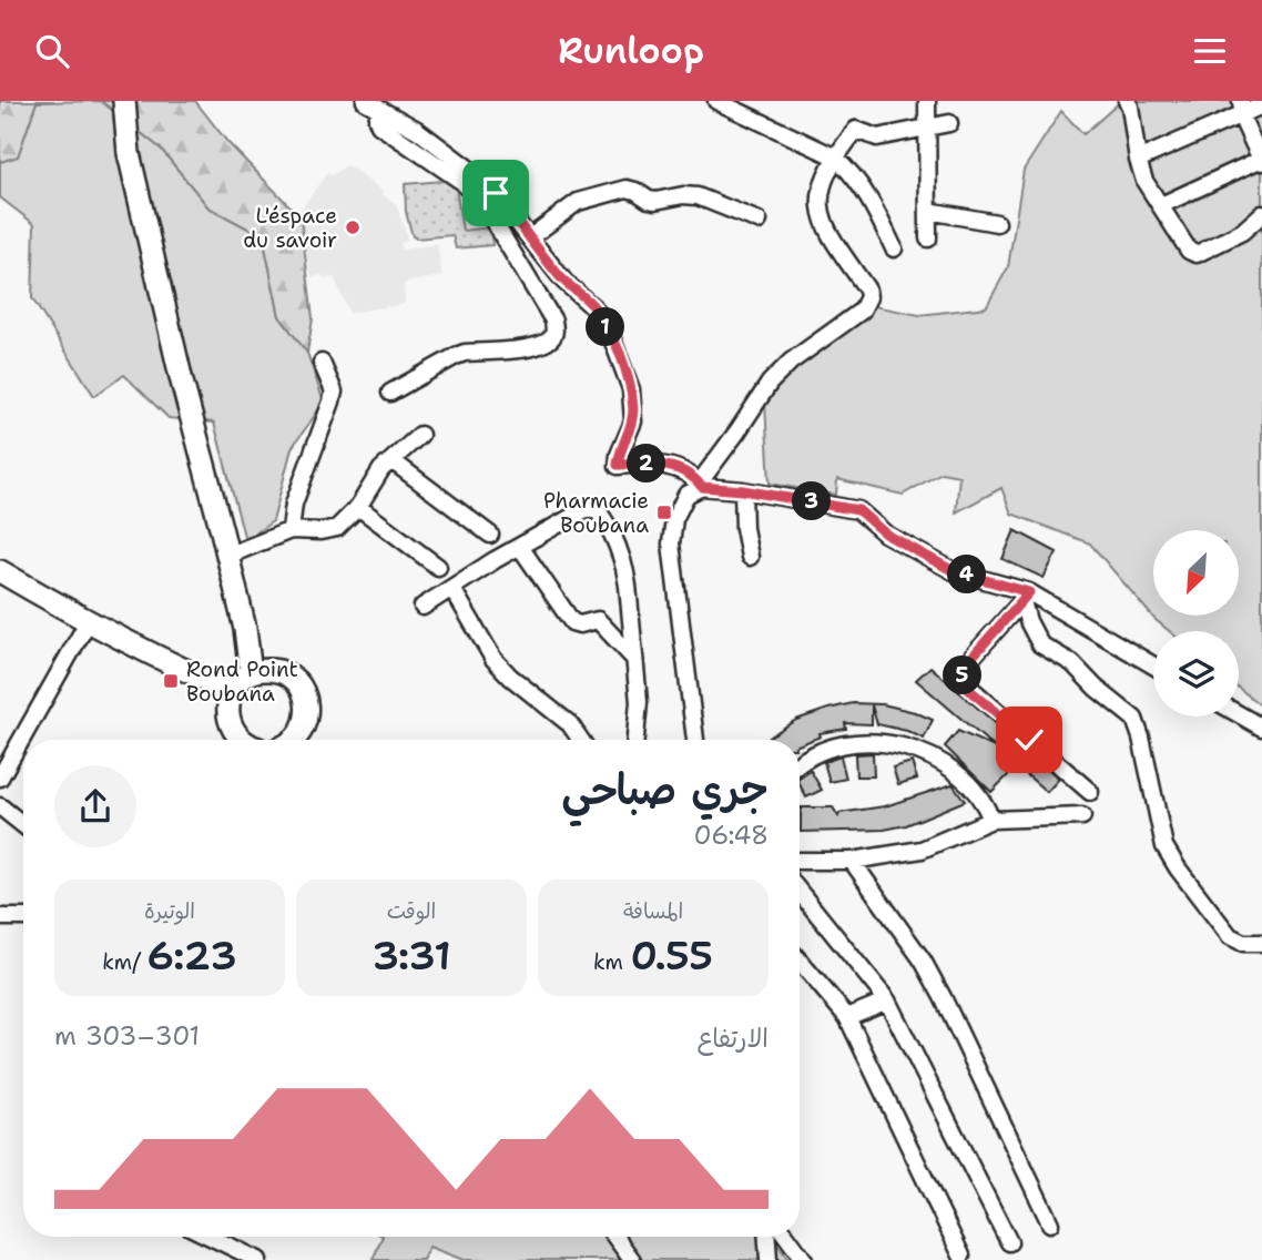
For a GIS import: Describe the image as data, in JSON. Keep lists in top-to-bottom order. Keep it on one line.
{"places":{"other":["L'éspace du savoir"],"transit":["Pharmacie Boubana","Rond Point Boubana"]},"north":"bottom left","page":{"header":"Runloop","pins":["1","2","3","4","5"],"heading":["جري صباحي","06:48"],"stats":[["المسافة","0.55 km"],["الوقت","3:31"],["الوتيرة","6:23 /km"]],"chart":["الارتفاع","301–303 m"]}}
